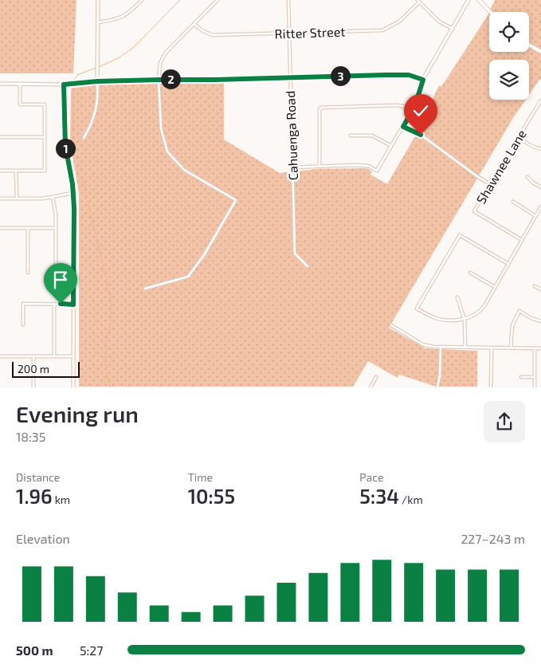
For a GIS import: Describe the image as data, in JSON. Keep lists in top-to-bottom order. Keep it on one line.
{"streets":{"street":["Ritter Street","Cahuenga Road","Shawnee Lane"]},"crossings":[["Ritter Street","Cahuenga Road"]],"scale_bar":"200 m","page":{"pins":["3","2","1"],"scale":"200 m","heading":["Evening run","18:35"],"stats":[["Distance","1.96 km"],["Time","10:55"],["Pace","5:34 /km"]],"chart":["Elevation","227–243 m"],"list":[{"name":"500 m","note":"5:27"}]}}
